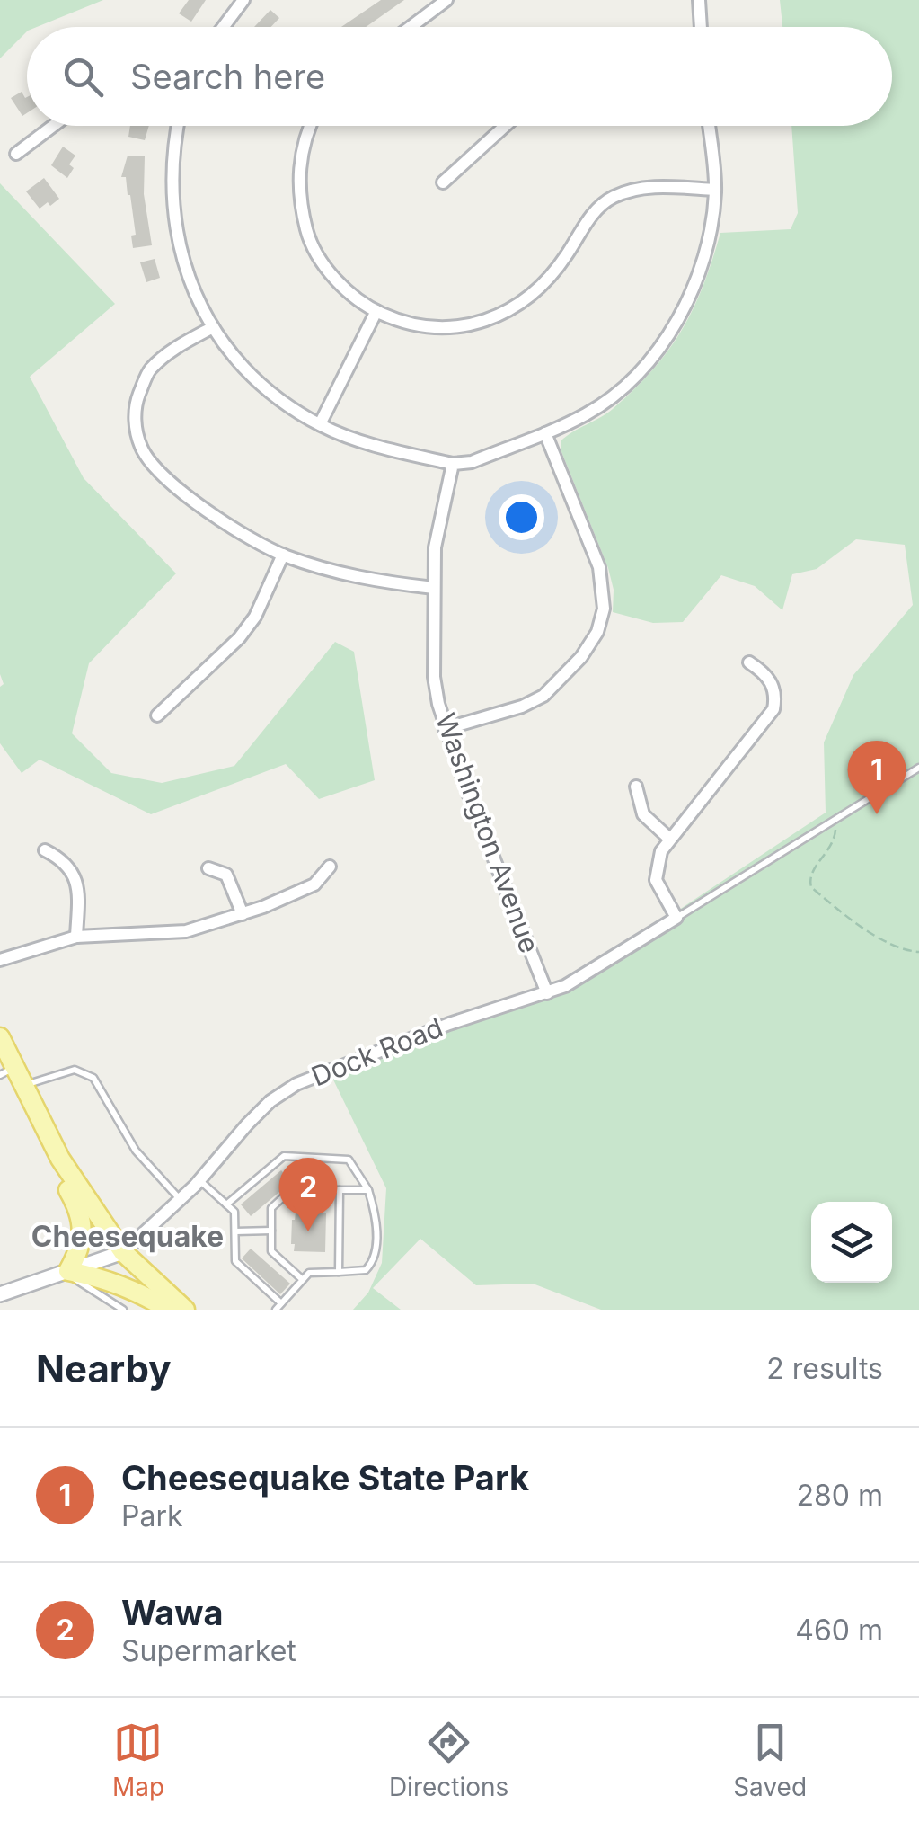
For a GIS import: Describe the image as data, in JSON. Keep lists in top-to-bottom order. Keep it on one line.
{"streets":{"street":["Washington Avenue","Dock Road"]},"crossings":[["Washington Avenue","Dock Road"]],"districts":["Cheesequake"],"page":{"search":"Search here","pins":["1","2"],"heading":["Nearby","2 results"],"list":[{"mark":"1","name":"Cheesequake State Park","note":"Park","value":"280 m"},{"mark":"2","name":"Wawa","note":"Supermarket","value":"460 m"}],"nav":["Map","Directions","Saved"]}}
